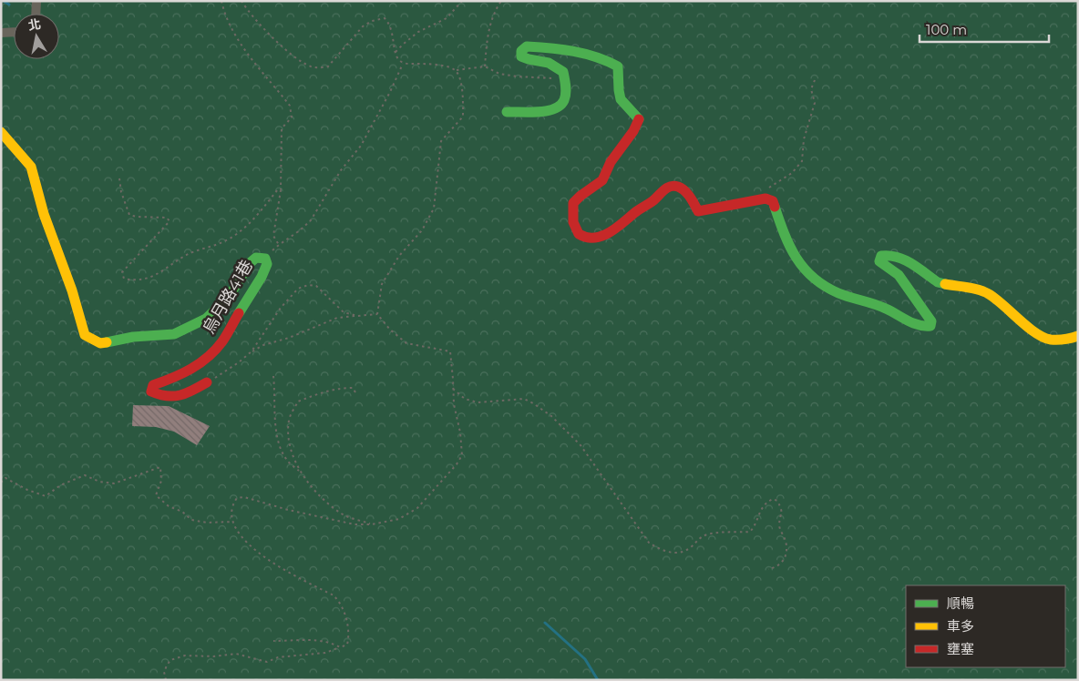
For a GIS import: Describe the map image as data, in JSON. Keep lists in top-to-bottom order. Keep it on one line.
{"streets":{"street":["烏月路41巷"]},"legend":["順暢","車多","壅塞"],"scale_bar":"100 m","north":"top"}
